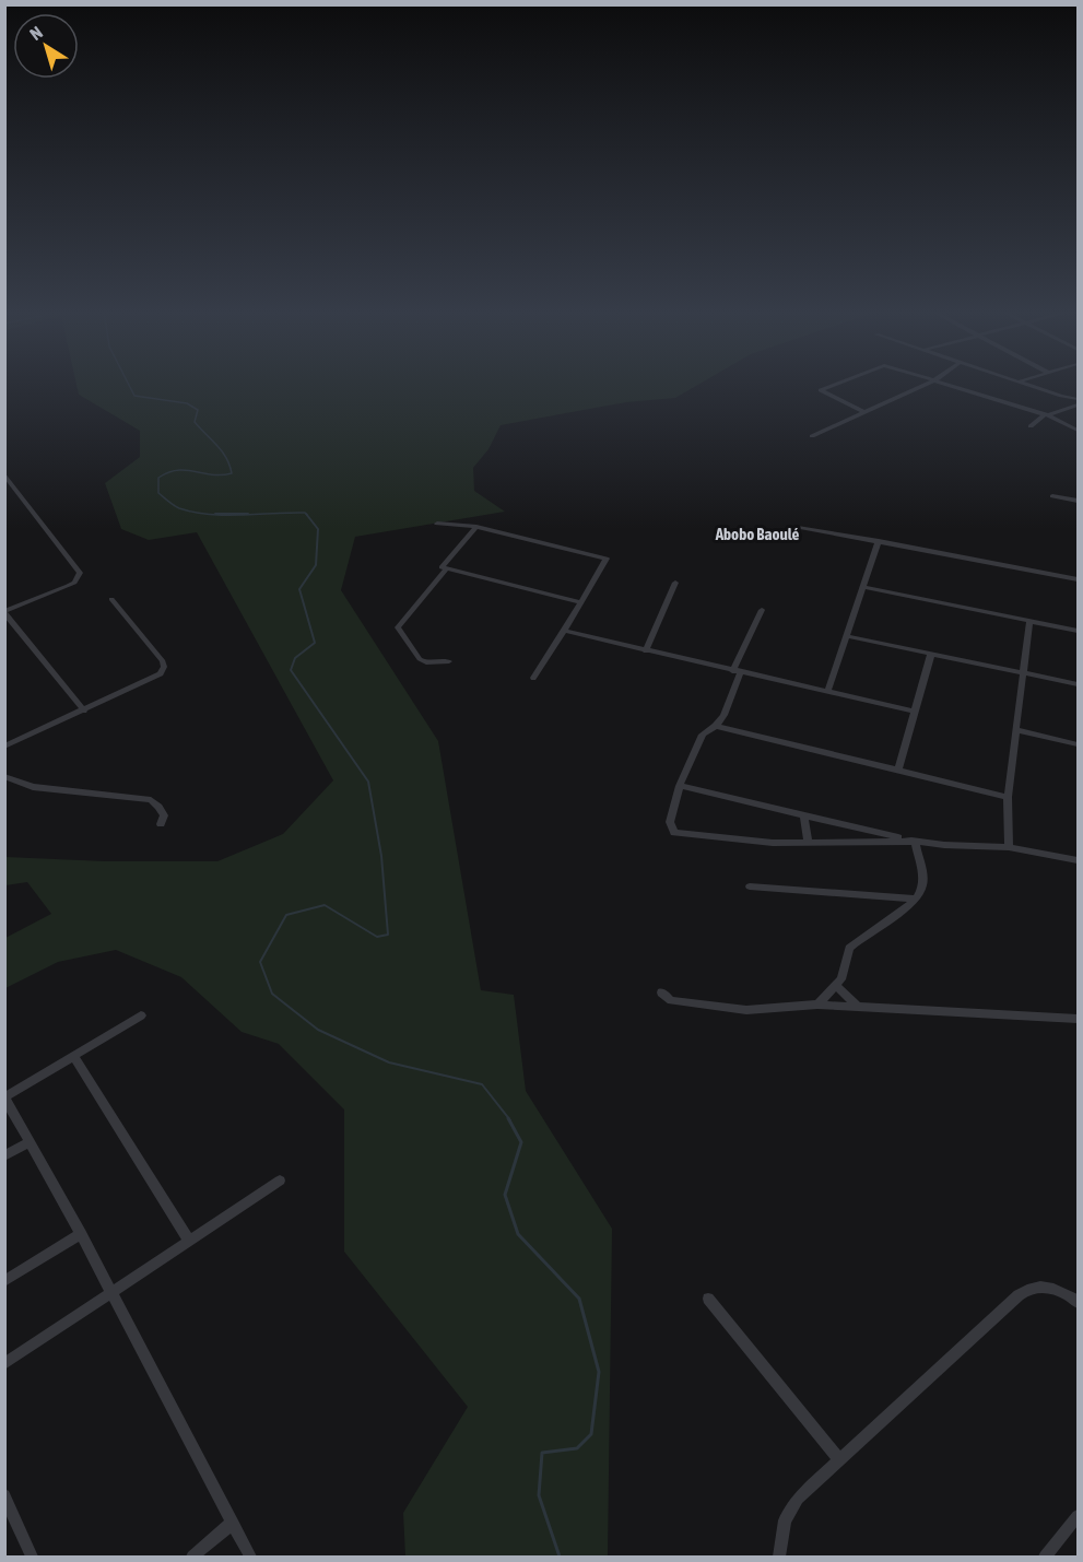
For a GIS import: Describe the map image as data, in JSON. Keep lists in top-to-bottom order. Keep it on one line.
{"districts":["Abobo Baoulé"],"north":"top left"}
